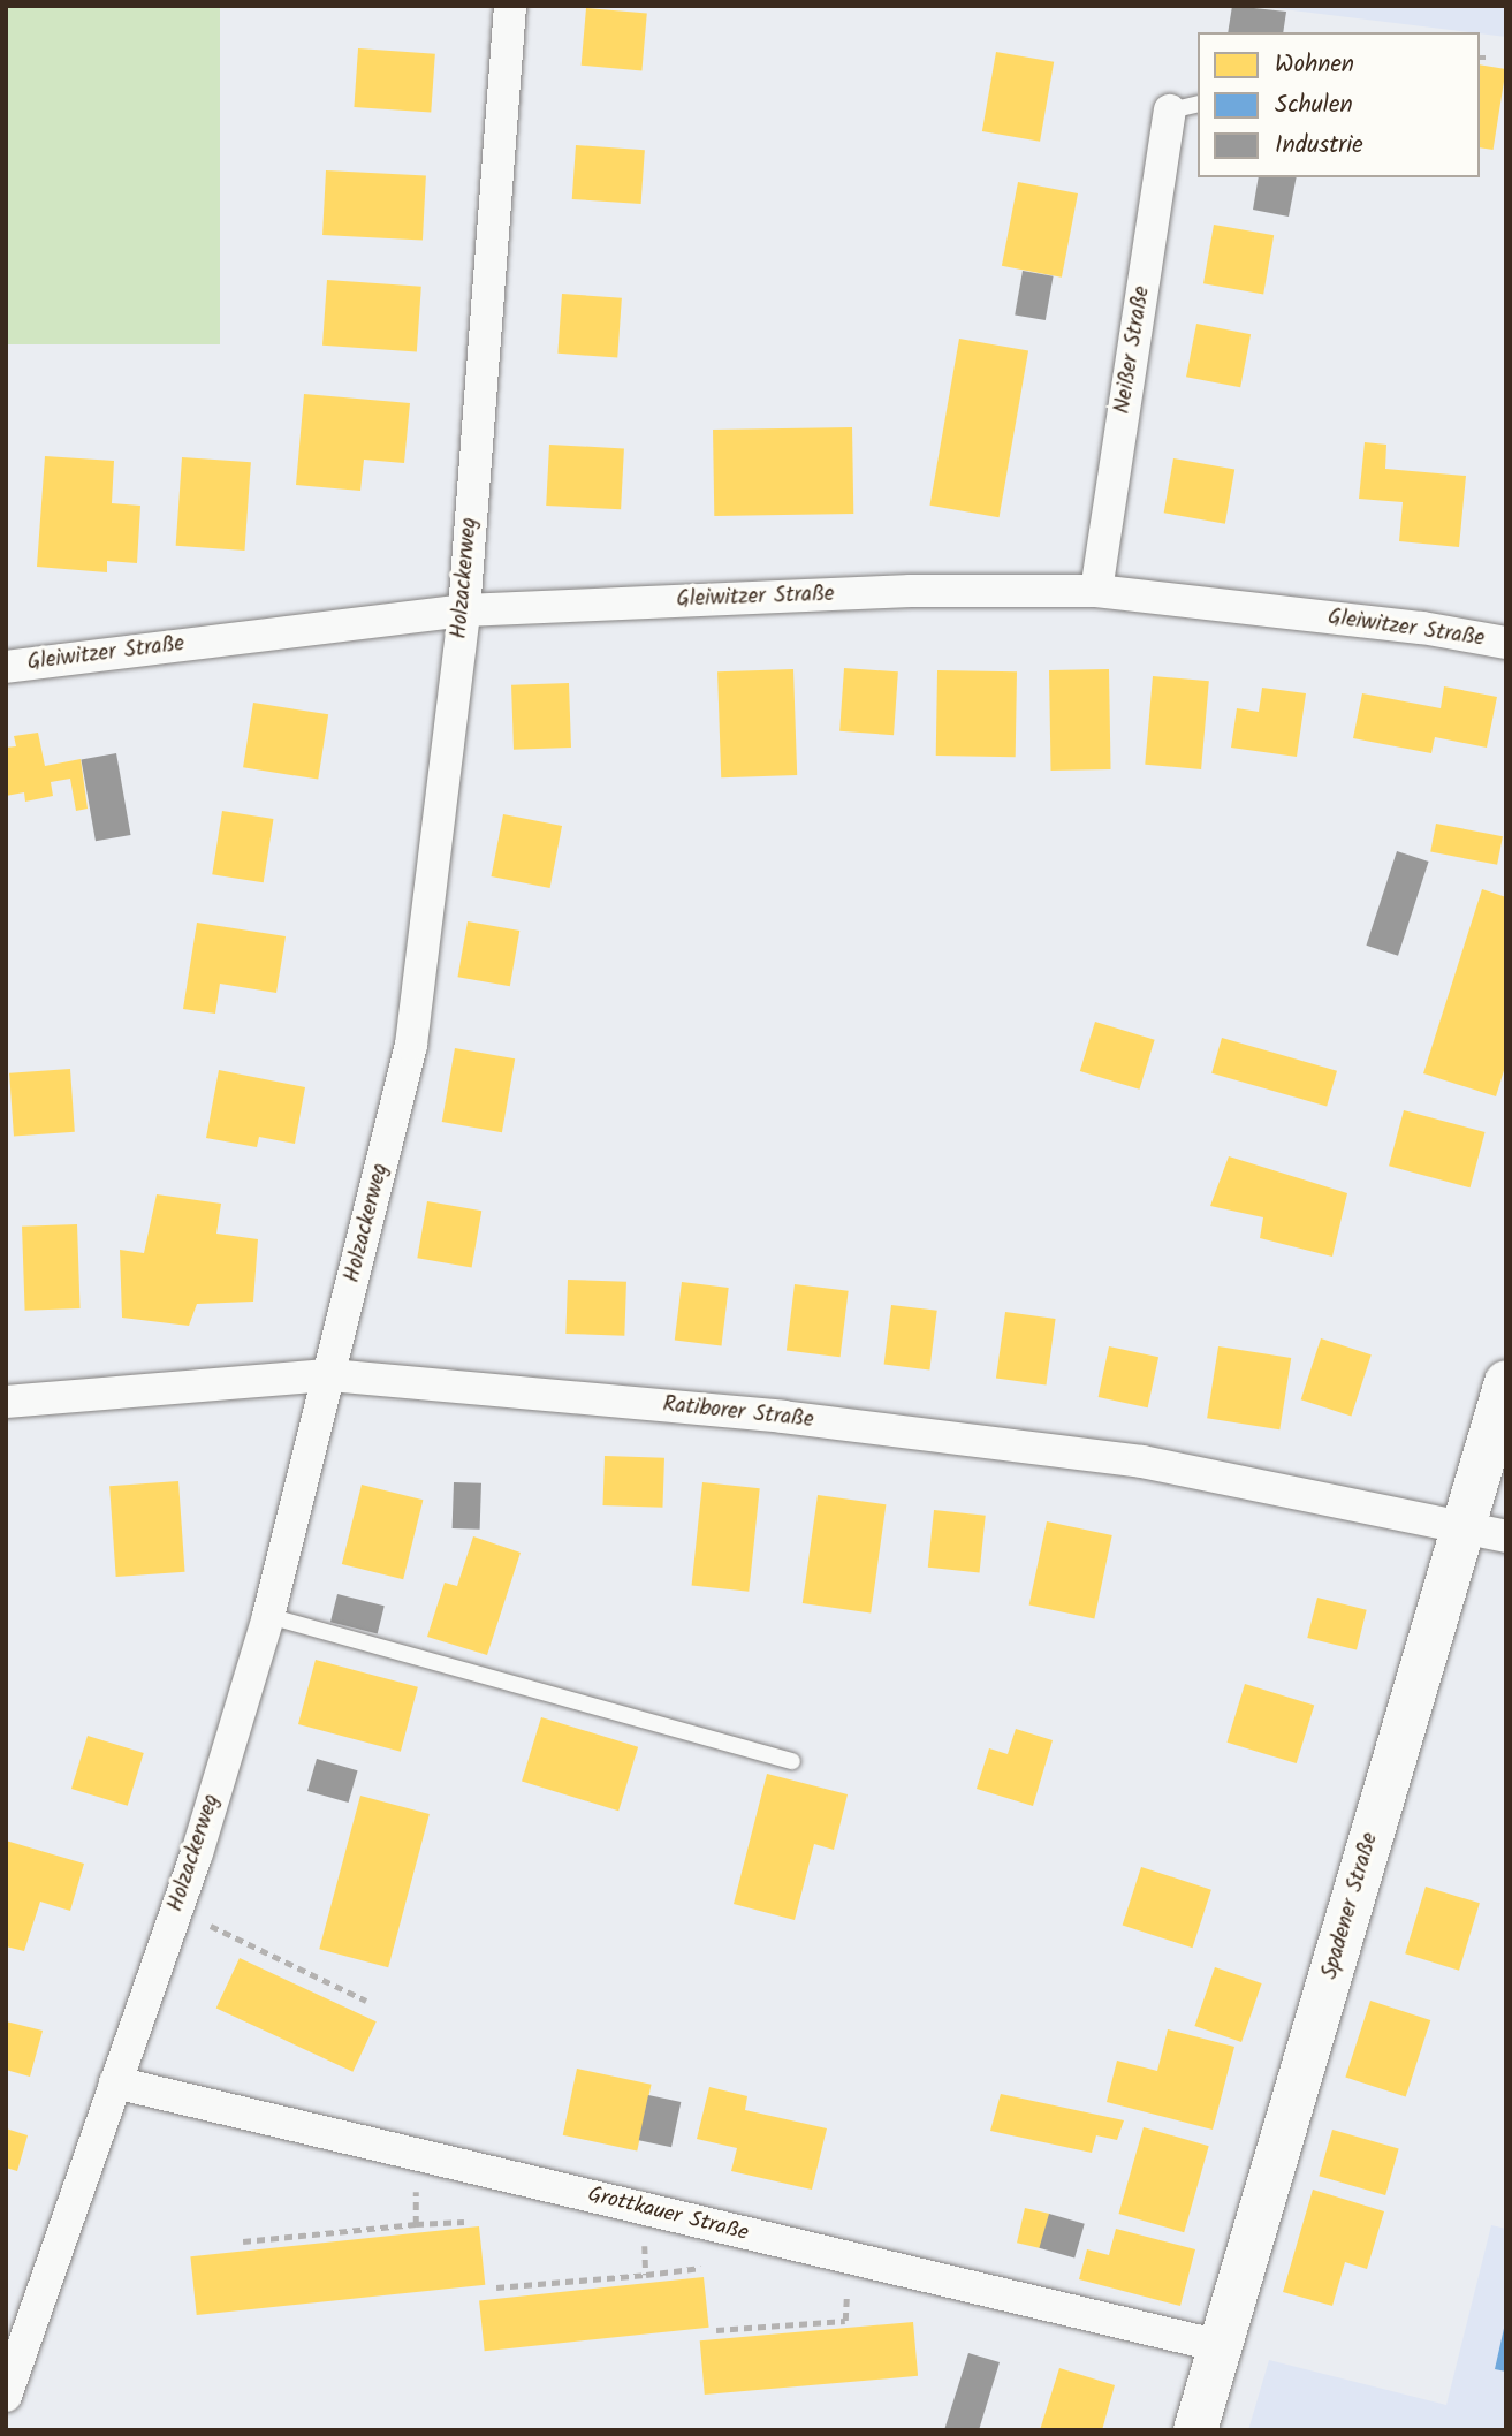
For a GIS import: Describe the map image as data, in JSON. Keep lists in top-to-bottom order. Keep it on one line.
{"streets":{"street":["Neißer Straße","Holzackerweg","Gleiwitzer Straße","Ratiborer Straße","Spadener Straße","Grottkauer Straße"]},"crossings":[["Neißer Straße","Gleiwitzer Straße"],["Holzackerweg","Gleiwitzer Straße"],["Holzackerweg","Ratiborer Straße"],["Holzackerweg","Grottkauer Straße"],["Ratiborer Straße","Spadener Straße"],["Spadener Straße","Grottkauer Straße"]],"legend":["Wohnen","Schulen","Industrie"]}
